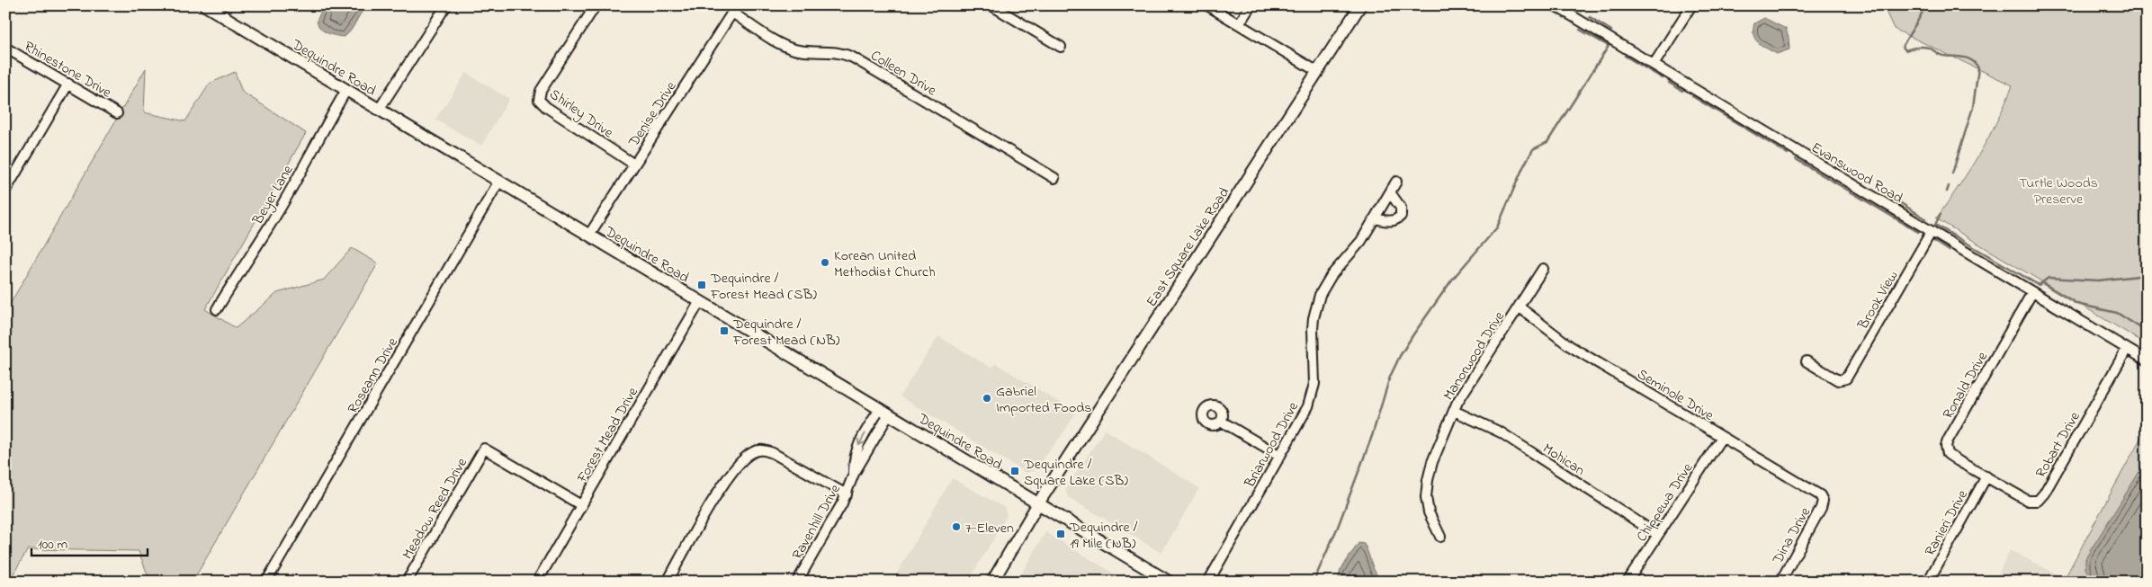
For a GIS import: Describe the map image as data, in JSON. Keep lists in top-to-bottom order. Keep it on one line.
{"streets":{"main road":["Dequindre Road","East Square Lake Road"],"street":["Rhinestone Drive","Colleen Drive","Shirley Drive","Denise Drive","Evanswood Road","Beyer Lane","Brook View","Manorwood Drive","Roseann Drive","Ronald Drive","Seminole Drive","Forest Mead Drive","Briarwood Drive","Robart Drive","Mohican","Chippewa Drive","Meadow Reed Drive","Ravenhill Drive","Ranieri Drive","Dina Drive"]},"crossings":[["Dequindre Road","Denise Drive"],["Dequindre Road","Beyer Lane"],["Dequindre Road","East Square Lake Road"],["Dequindre Road","Roseann Drive"],["Dequindre Road","Forest Mead Drive"],["Dequindre Road","Ravenhill Drive"],["Colleen Drive","Denise Drive"],["Shirley Drive","Denise Drive"],["Evanswood Road","Brook View"],["Evanswood Road","Ronald Drive"],["Evanswood Road","Robart Drive"],["Manorwood Drive","Seminole Drive"],["Manorwood Drive","Mohican"],["Ronald Drive","Robart Drive"],["Ronald Drive","Ranieri Drive"],["Seminole Drive","Chippewa Drive"],["Seminole Drive","Dina Drive"],["Forest Mead Drive","Meadow Reed Drive"],["Robart Drive","Ranieri Drive"],["Mohican","Chippewa Drive"]],"parks":["Turtle Woods Preserve"],"places":{"other":["Korean United Methodist Church","Gabriel Imported Foods","7-Eleven"],"transit":["Dequindre / Forest Mead (SB)","Dequindre / Forest Mead (NB)","Dequindre / Square Lake (SB)","Dequindre / 19 Mile (NB)"]},"scale_bar":"100 m"}
